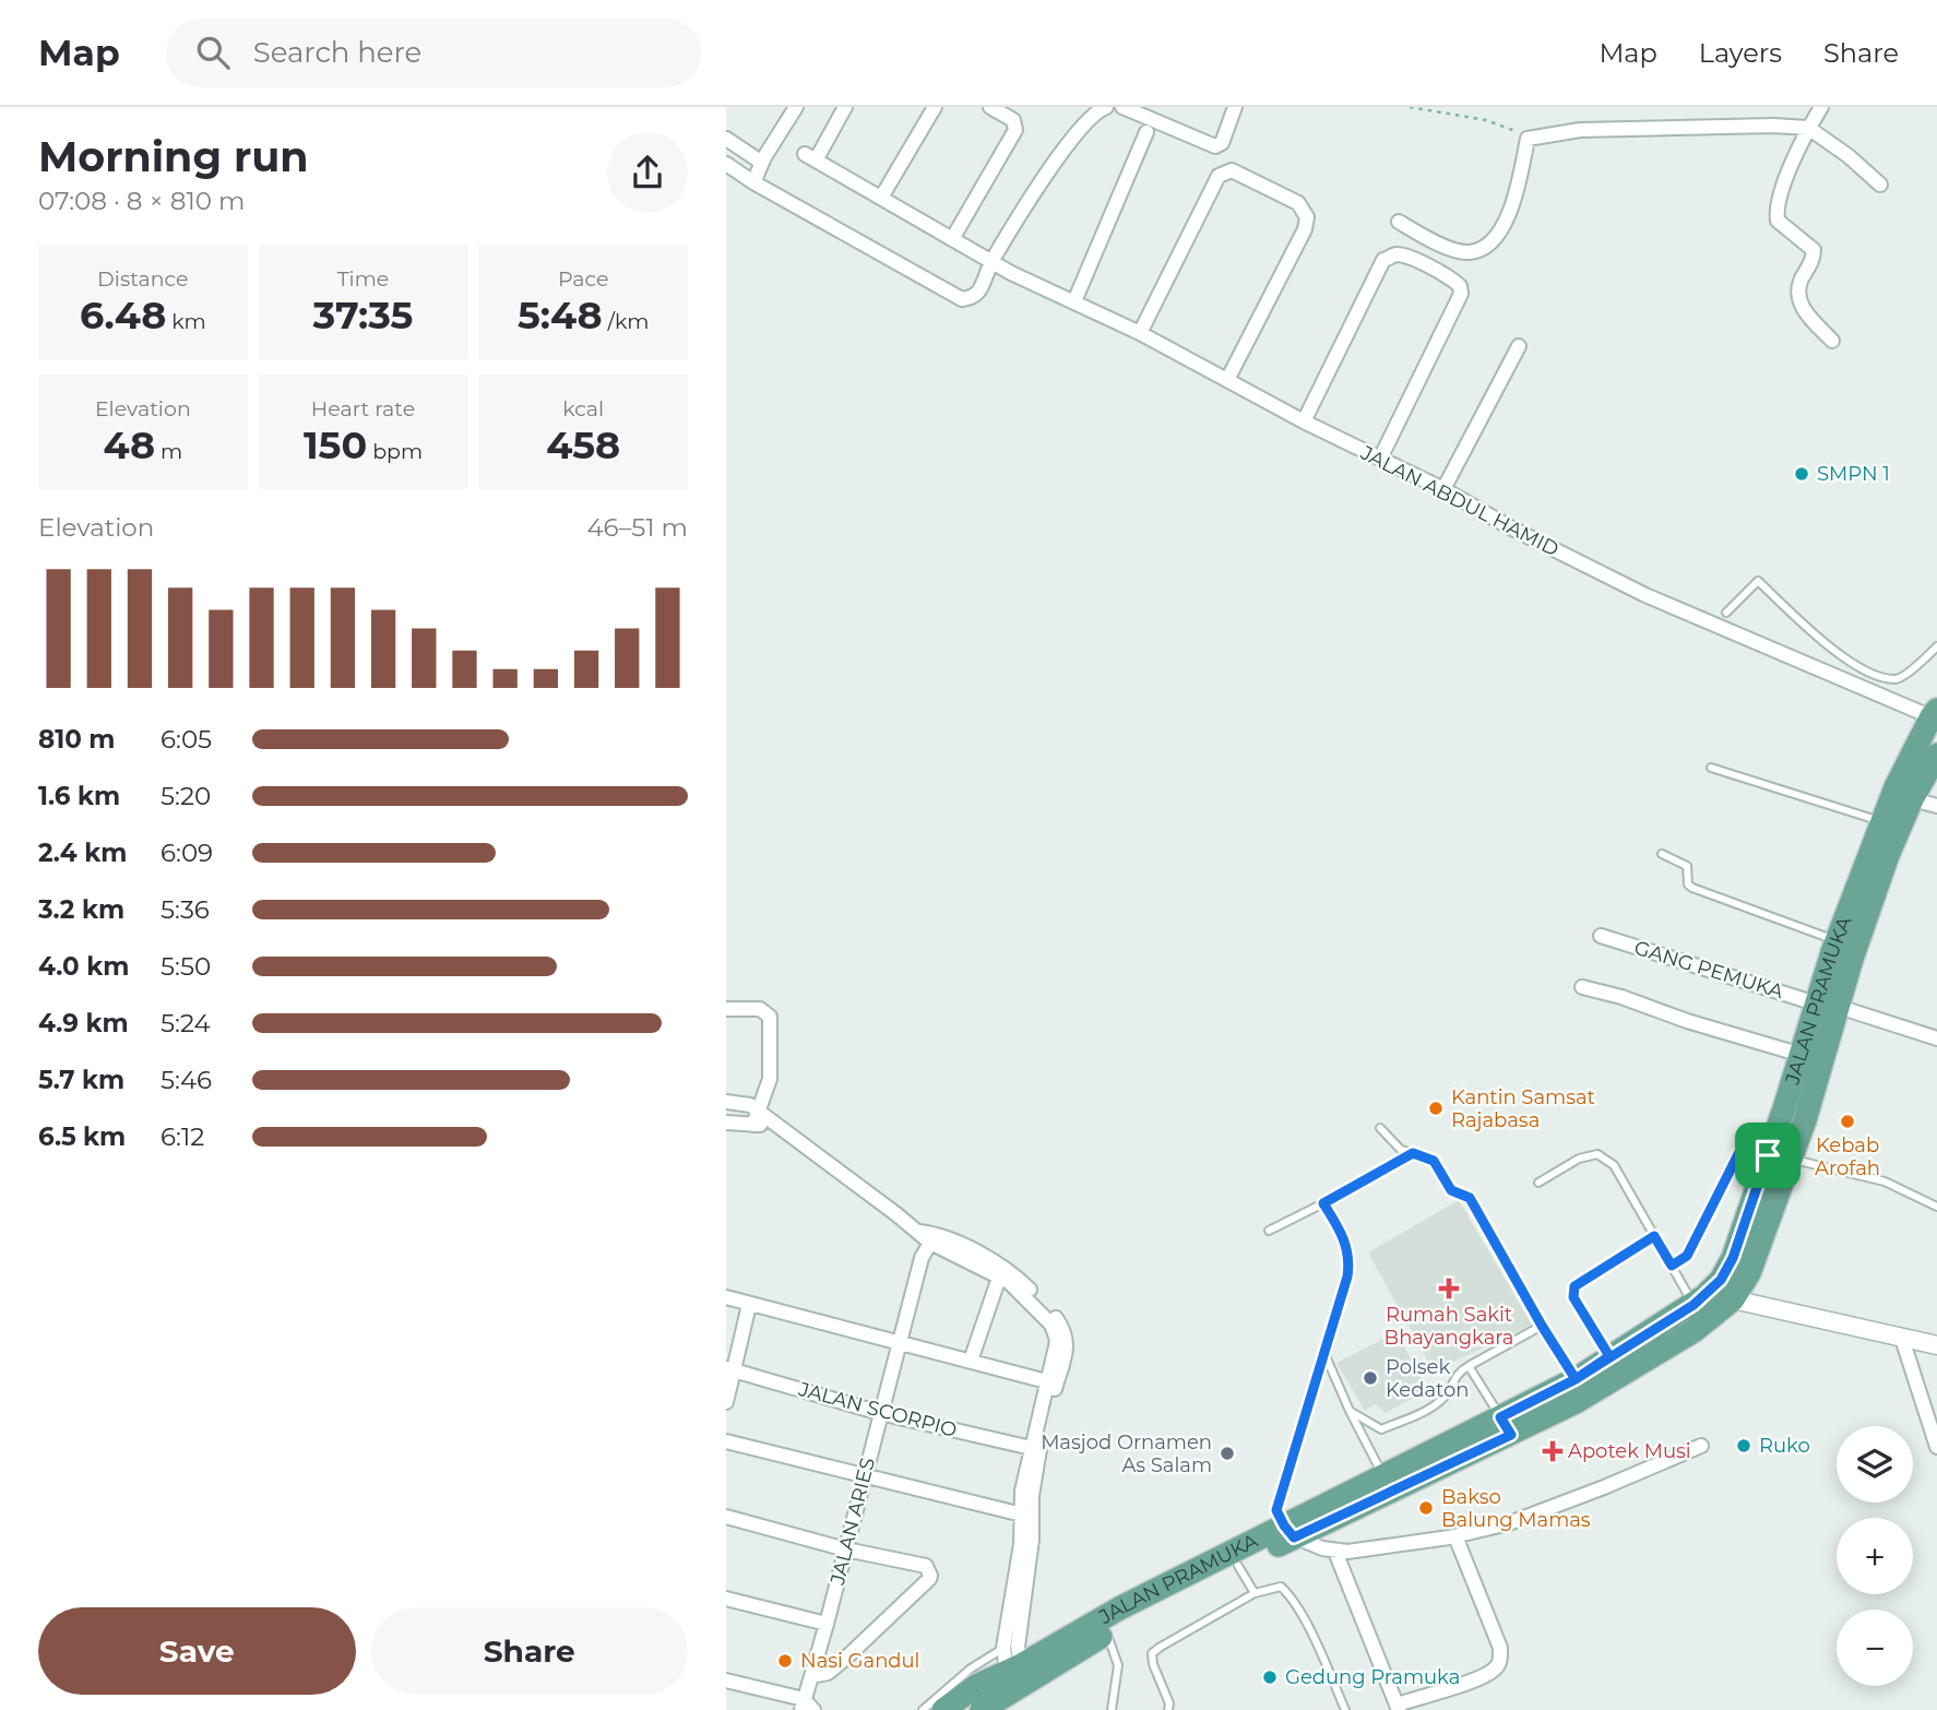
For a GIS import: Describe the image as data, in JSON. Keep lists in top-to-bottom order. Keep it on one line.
{"streets":{"main road":["JALAN PRAMUKA"],"street":["JALAN ABDUL HAMID","GANG PEMUKA","JALAN SCORPIO","JALAN ARIES"]},"crossings":[["JALAN ABDUL HAMID","JALAN PRAMUKA"],["GANG PEMUKA","JALAN PRAMUKA"],["JALAN SCORPIO","JALAN ARIES"]],"places":{"other":["SMPN 1","Kantin Samsat Rajabasa","Kebab Arofah","Polsek Kedaton","Ruko","Masjod Ornamen As Salam","Bakso Balung Mamas","Nasi Gandul","Gedung Pramuka"],"health":["Rumah Sakit Bhayangkara","Apotek Musi"]},"page":{"header":"Map","search":"Search here","nav":["Map","Layers","Share"],"heading":["Morning run","07:08 · 8 × 810 m"],"stats":[["Distance","6.48 km"],["Time","37:35"],["Pace","5:48 /km"],["Elevation","48 m"],["Heart rate","150 bpm"],["kcal","458"]],"chart":["Elevation","46–51 m"],"list":[{"name":"810 m","note":"6:05"},{"name":"1.6 km","note":"5:20"},{"name":"2.4 km","note":"6:09"},{"name":"3.2 km","note":"5:36"},{"name":"4.0 km","note":"5:50"},{"name":"4.9 km","note":"5:24"},{"name":"5.7 km","note":"5:46"},{"name":"6.5 km","note":"6:12"}],"map_buttons":["+","−"],"buttons":["Save","Share"]}}
